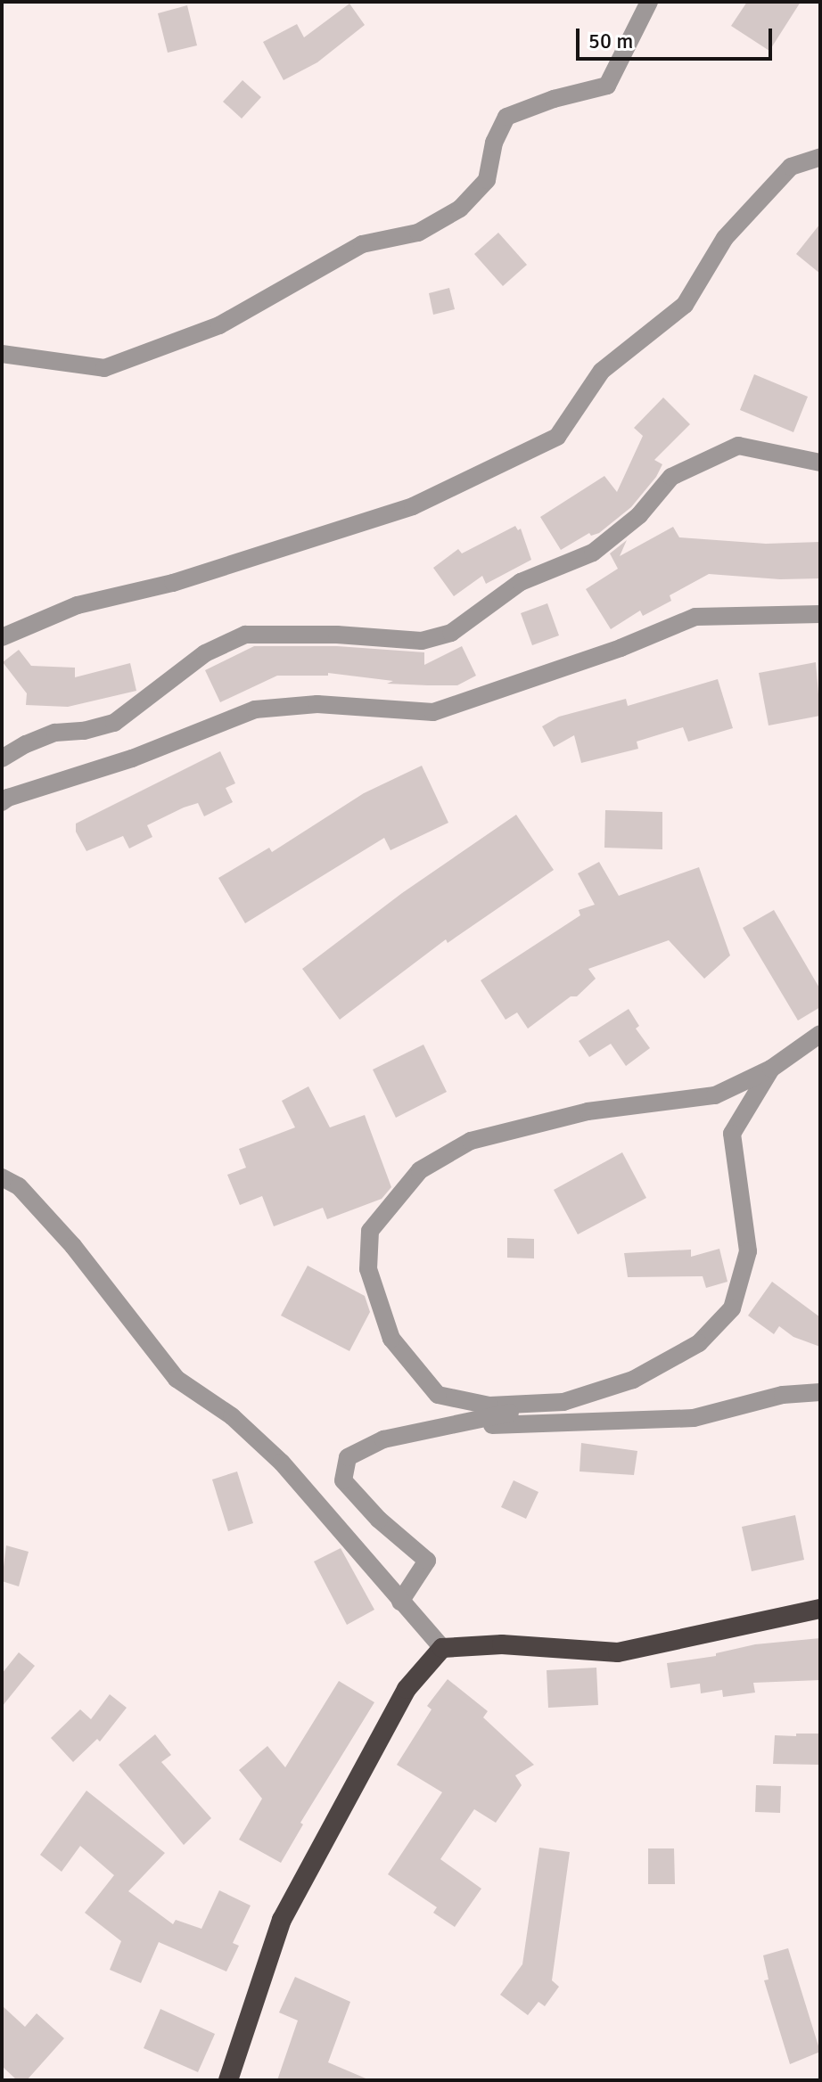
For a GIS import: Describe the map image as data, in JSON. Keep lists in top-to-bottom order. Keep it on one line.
{"scale_bar":"50 m"}
